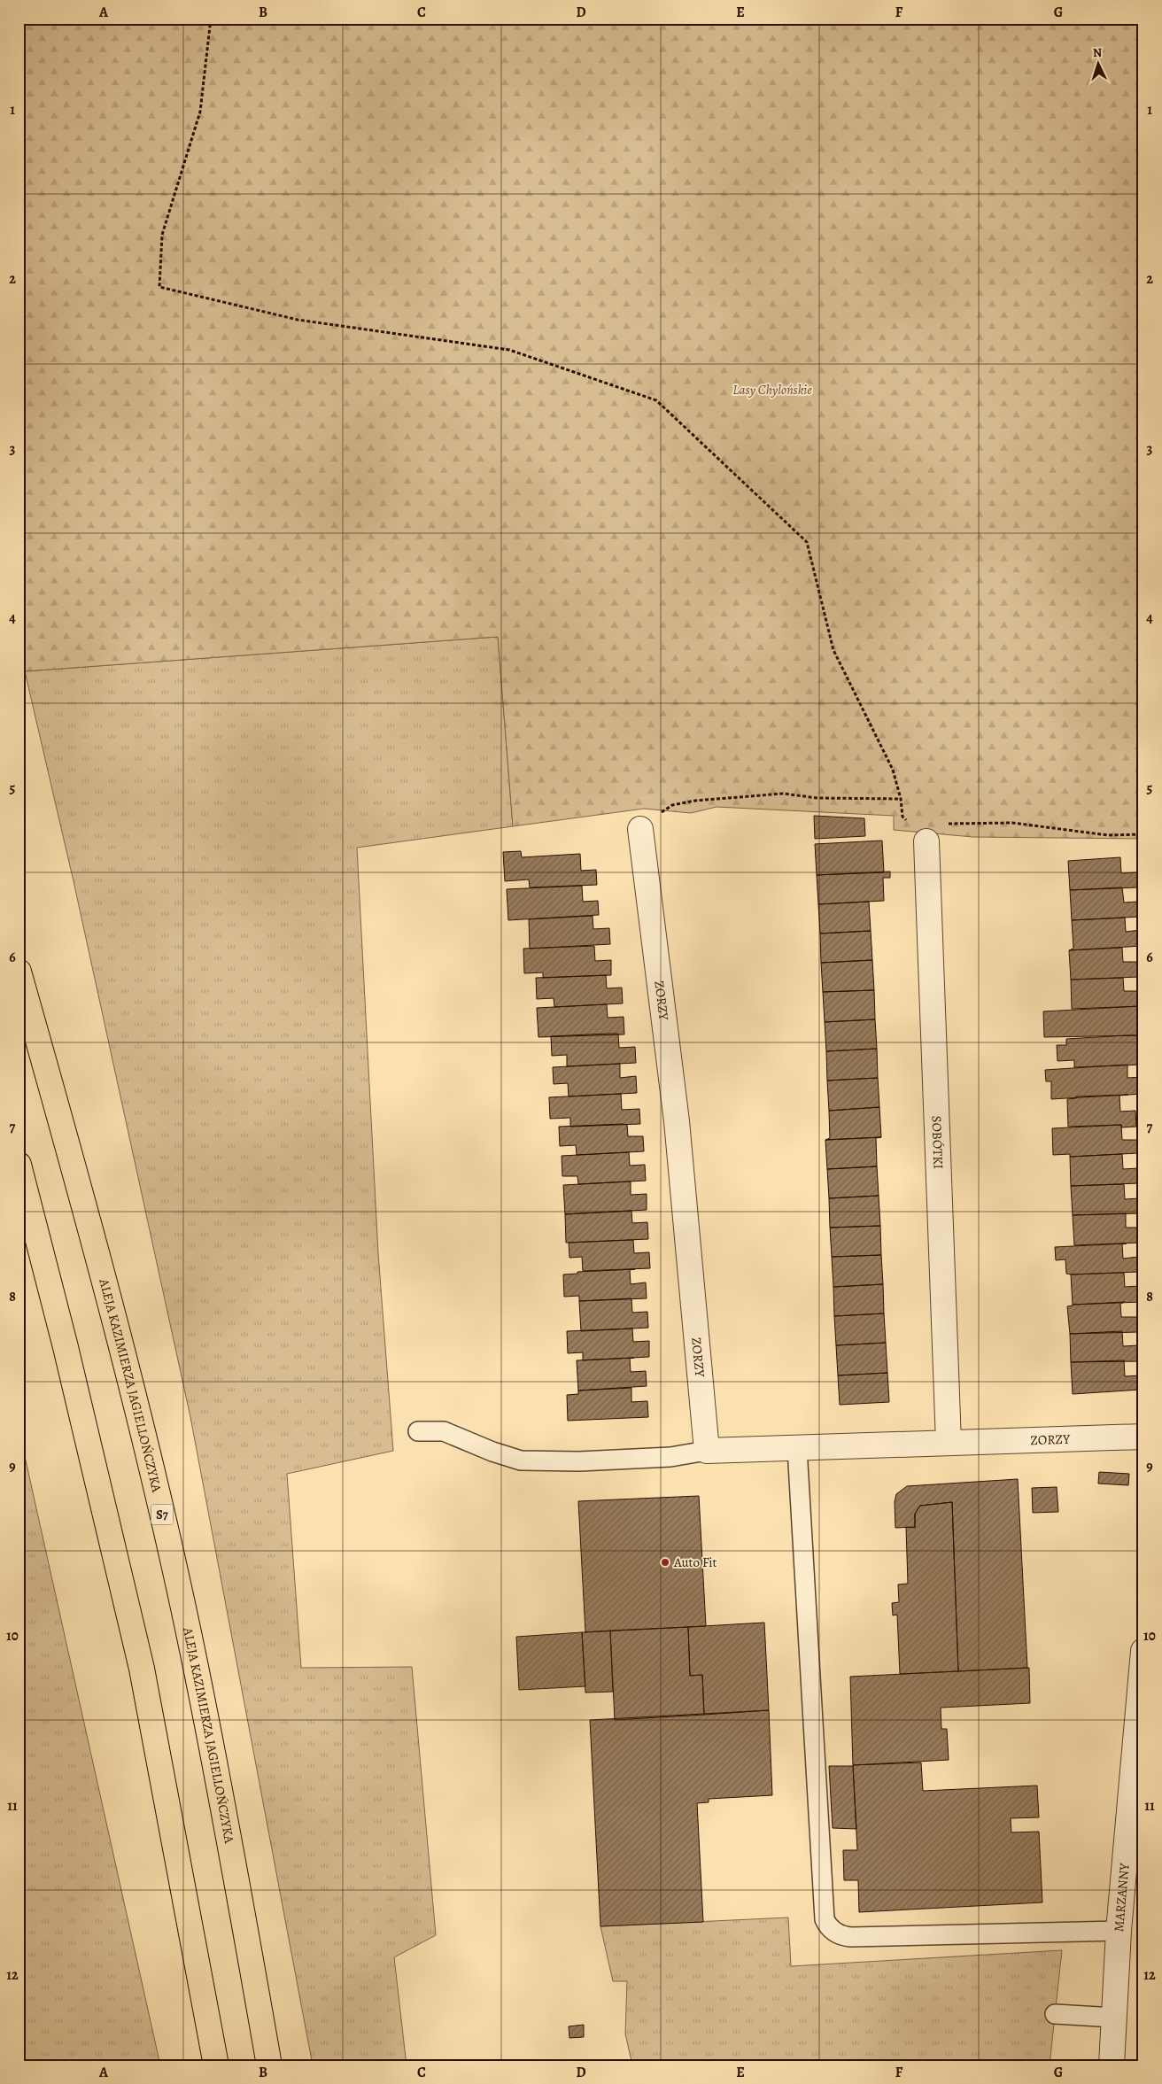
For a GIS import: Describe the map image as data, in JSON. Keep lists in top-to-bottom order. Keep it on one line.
{"streets":{"highway":["ALEJA KAZIMIERZA JAGIELLOŃCZYKA","S7"],"street":["ZORZY","SOBÓTKI","MARZANNY"]},"crossings":[["ZORZY","SOBÓTKI"]],"parks":["Lasy Chylońskie"],"places":["Auto Fit"],"north":"top","grid":{"columns":["A","B","C","D","E","F","G"],"rows":["1","2","3","4","5","6","7","8","9","10","11","12"]}}
